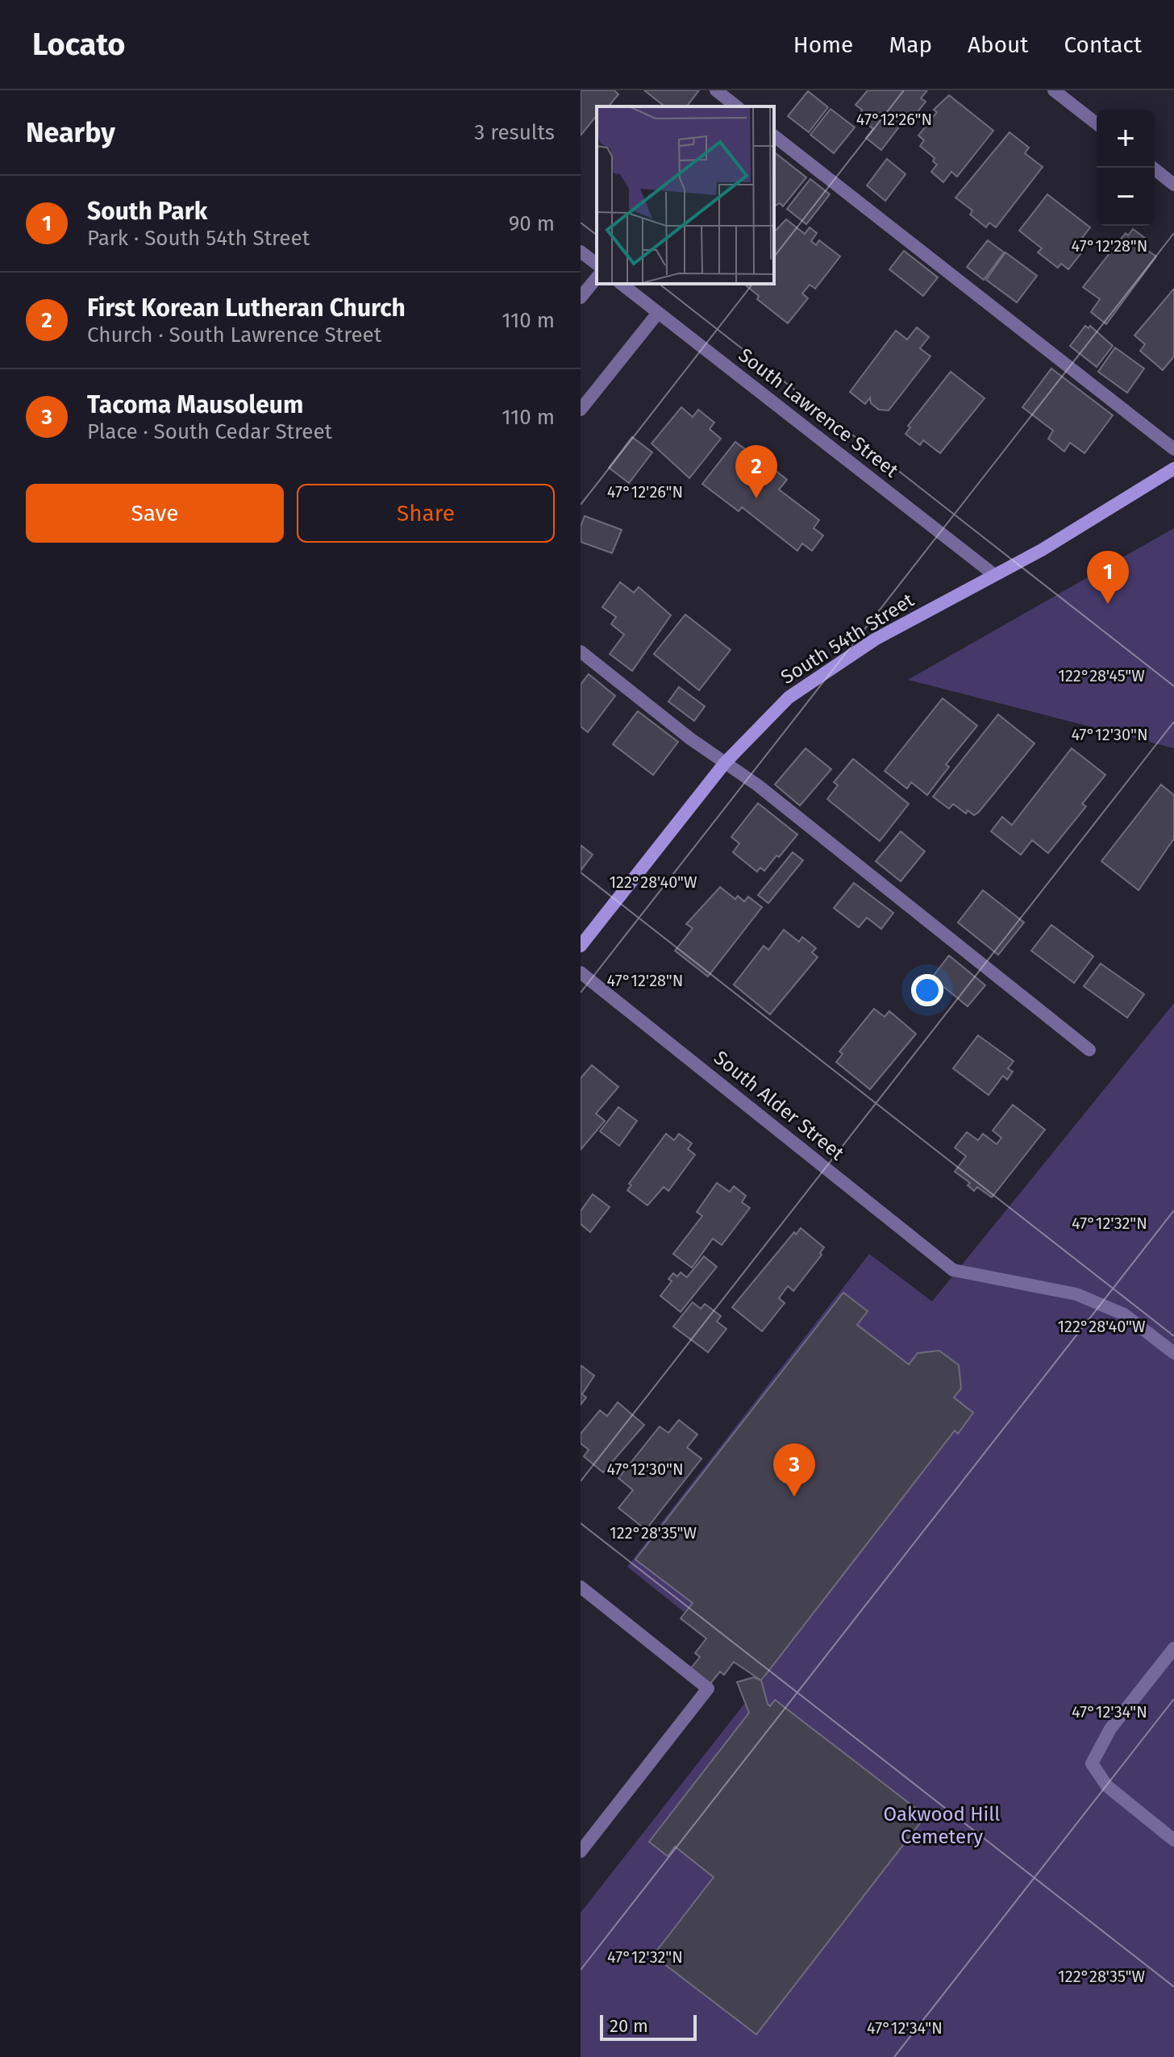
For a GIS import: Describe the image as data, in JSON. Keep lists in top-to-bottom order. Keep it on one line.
{"streets":{"street":["South Lawrence Street","South 54th Street","South Alder Street"]},"crossings":[["South Lawrence Street","South 54th Street"]],"parks":["Oakwood Hill Cemetery"],"scale_bar":"20 m","page":{"header":"Locato","nav":["Home","Map","About","Contact"],"heading":["Nearby","3 results"],"map_buttons":["+","−"],"list":[{"mark":"1","name":"South Park","note":"Park · South 54th Street","value":"90 m"},{"mark":"2","name":"First Korean Lutheran Church","note":"Church · South Lawrence Street","value":"110 m"},{"mark":"3","name":"Tacoma Mausoleum","note":"Place · South Cedar Street","value":"110 m"}],"pins":["2","1","3"],"buttons":["Save","Share"],"scale":"20 m"},"coordinates":["47°12'26\"N","47°12'28\"N","122°28'45\"W","47°12'30\"N","122°28'40\"W","47°12'32\"N","122°28'35\"W","47°12'34\"N"]}
